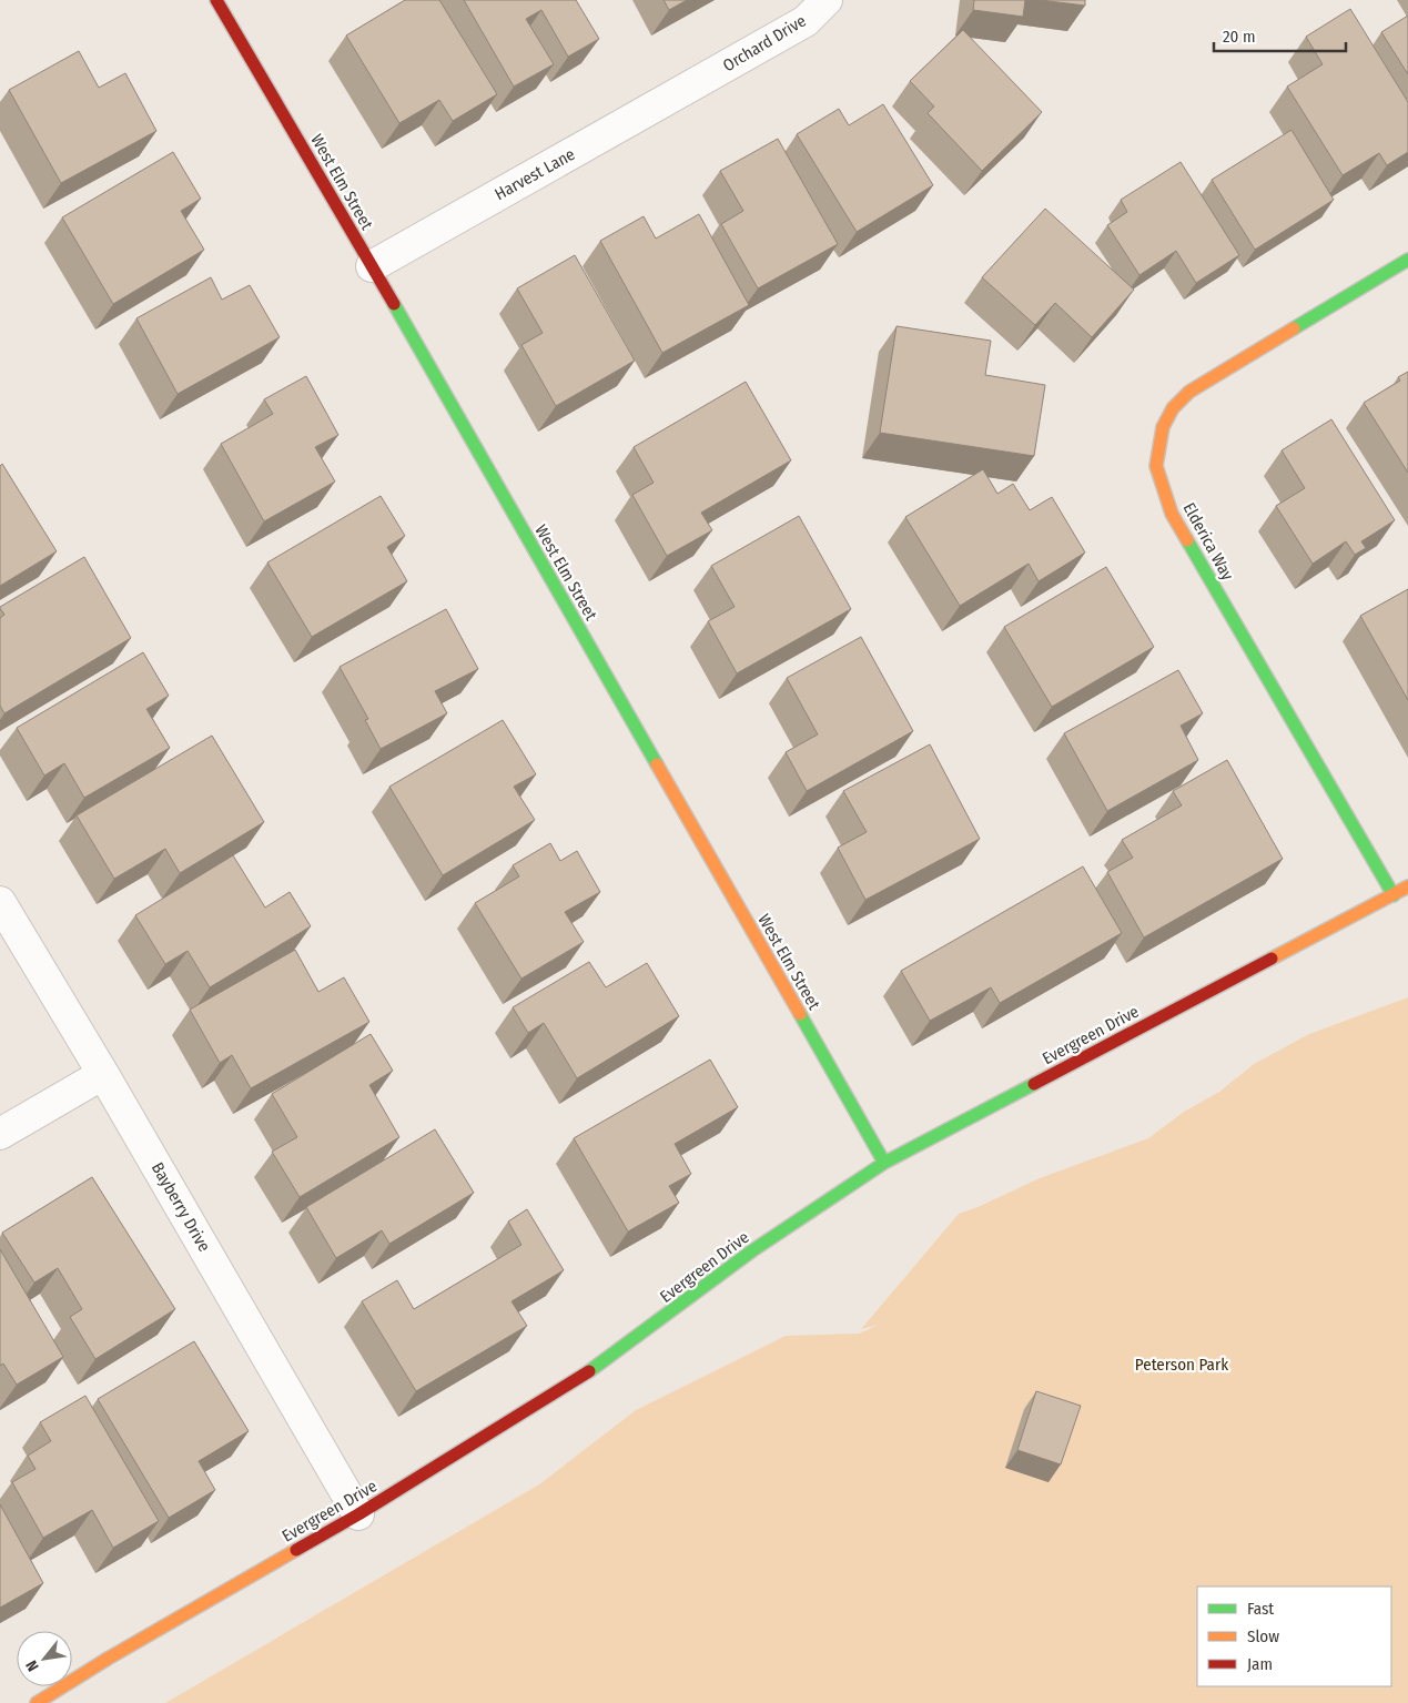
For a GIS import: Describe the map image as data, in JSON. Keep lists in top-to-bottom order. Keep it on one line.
{"streets":{"street":["Orchard Drive","Harvest Lane","West Elm Street","Elderica Way","Evergreen Drive","Bayberry Drive"]},"crossings":[["Orchard Drive","Harvest Lane"],["Harvest Lane","West Elm Street"],["West Elm Street","Evergreen Drive"],["Elderica Way","Evergreen Drive"],["Evergreen Drive","Bayberry Drive"]],"parks":["Peterson Park"],"legend":["Fast","Slow","Jam"],"scale_bar":"20 m","north":"bottom left"}
